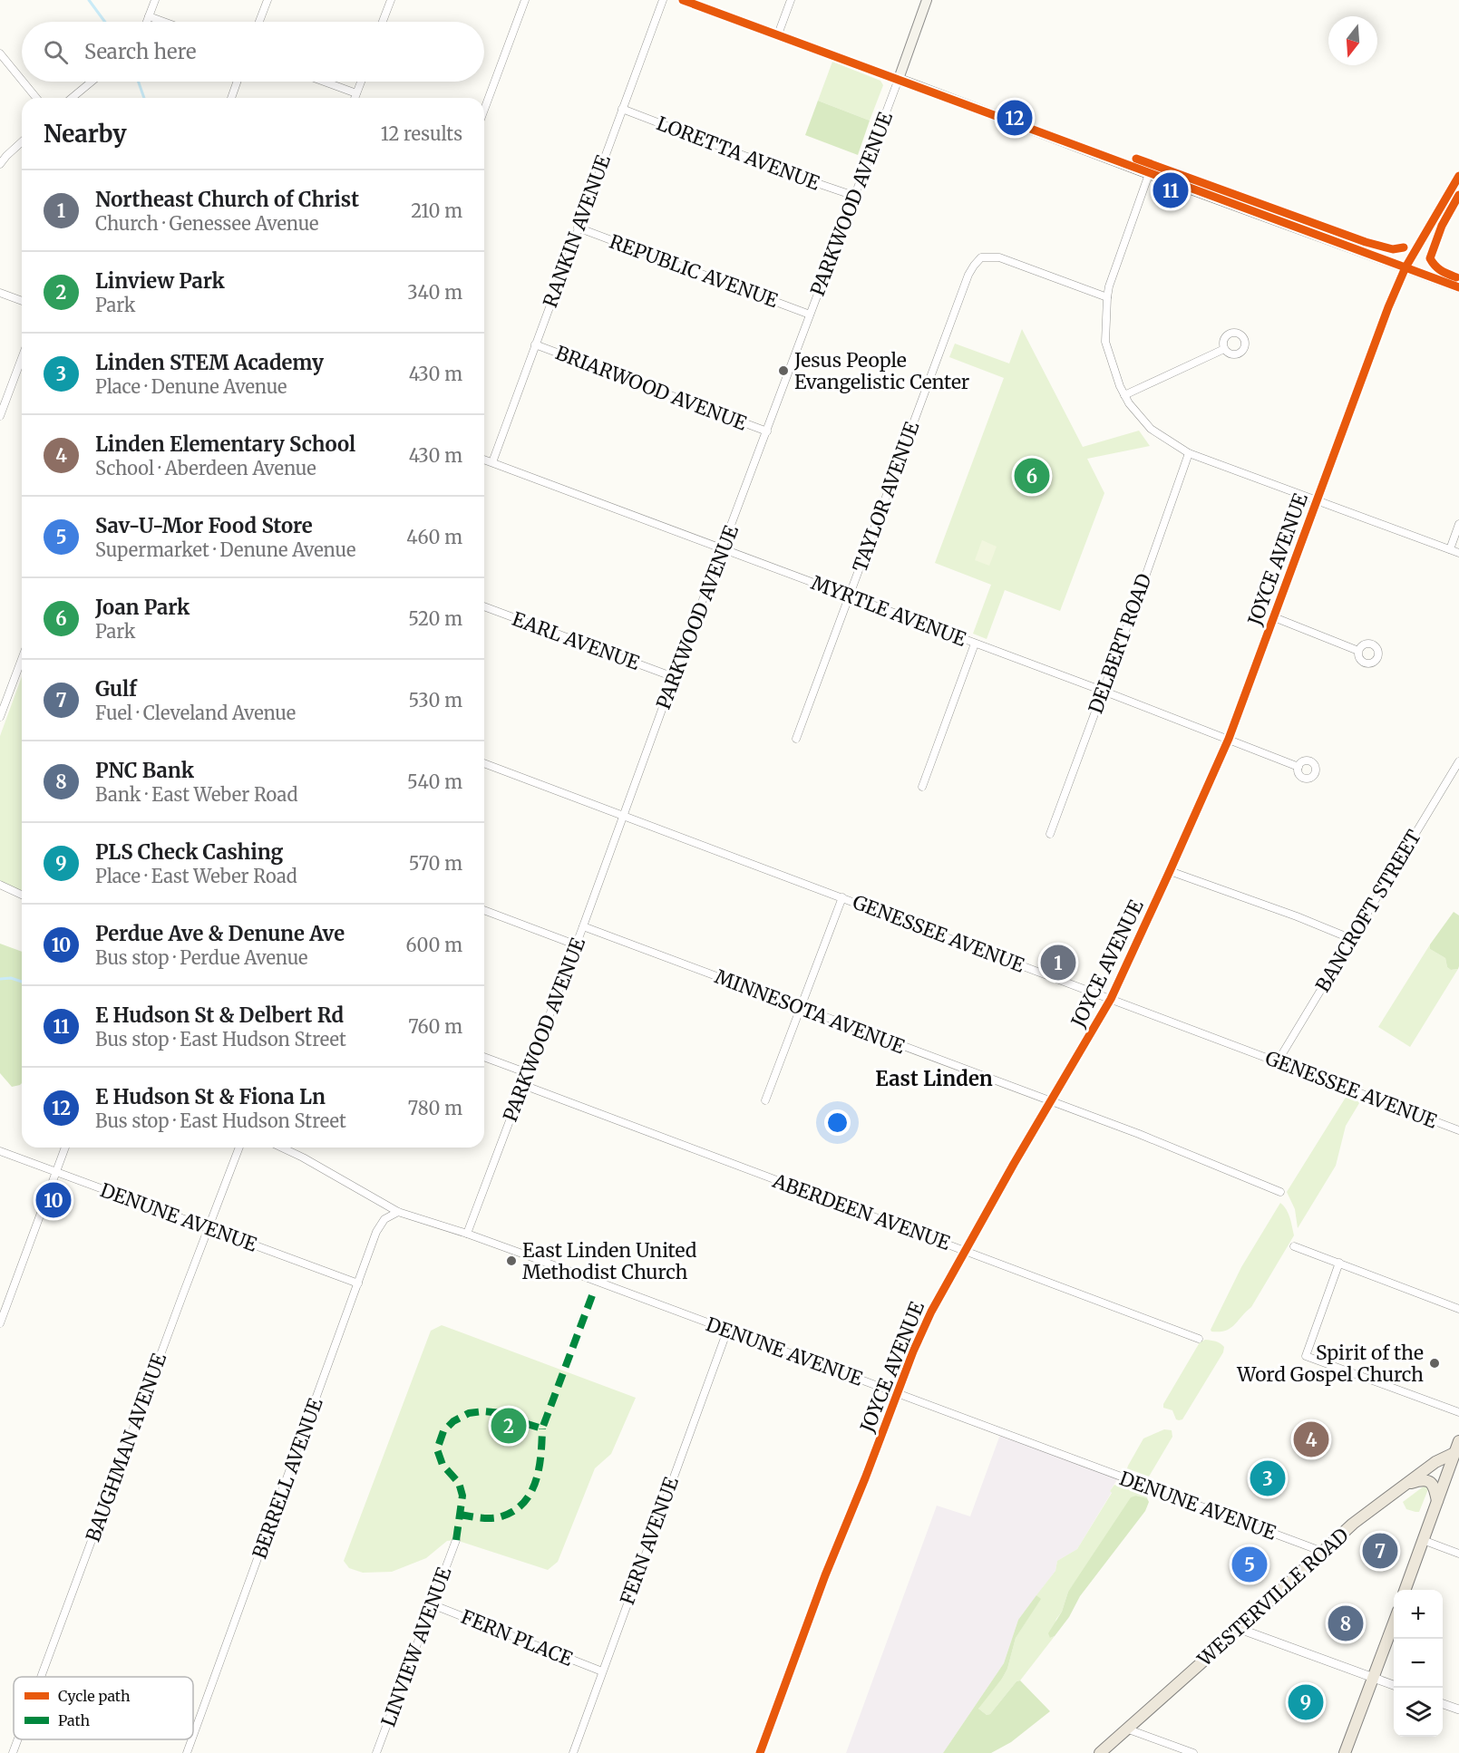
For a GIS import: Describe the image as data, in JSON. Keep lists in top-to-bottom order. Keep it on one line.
{"streets":{"main road":["PARKWOOD AVENUE","WESTERVILLE ROAD"],"street":["LORETTA AVENUE","RANKIN AVENUE","REPUBLIC AVENUE","BRIARWOOD AVENUE","TAYLOR AVENUE","JOYCE AVENUE","MYRTLE AVENUE","EARL AVENUE","DELBERT ROAD","BANCROFT STREET","GENESSEE AVENUE","MINNESOTA AVENUE","ABERDEEN AVENUE","DENUNE AVENUE","BAUGHMAN AVENUE","BERRELL AVENUE","FERN AVENUE","FERN PLACE","LINVIEW AVENUE"]},"crossings":[["LORETTA AVENUE","PARKWOOD AVENUE"],["LORETTA AVENUE","RANKIN AVENUE"],["PARKWOOD AVENUE","REPUBLIC AVENUE"],["PARKWOOD AVENUE","BRIARWOOD AVENUE"],["PARKWOOD AVENUE","MYRTLE AVENUE"],["PARKWOOD AVENUE","EARL AVENUE"],["PARKWOOD AVENUE","GENESSEE AVENUE"],["PARKWOOD AVENUE","MINNESOTA AVENUE"],["PARKWOOD AVENUE","ABERDEEN AVENUE"],["PARKWOOD AVENUE","DENUNE AVENUE"],["RANKIN AVENUE","REPUBLIC AVENUE"],["RANKIN AVENUE","BRIARWOOD AVENUE"],["RANKIN AVENUE","MYRTLE AVENUE"],["TAYLOR AVENUE","MYRTLE AVENUE"],["JOYCE AVENUE","MYRTLE AVENUE"],["JOYCE AVENUE","GENESSEE AVENUE"],["JOYCE AVENUE","MINNESOTA AVENUE"],["JOYCE AVENUE","ABERDEEN AVENUE"],["JOYCE AVENUE","DENUNE AVENUE"],["MYRTLE AVENUE","DELBERT ROAD"],["BANCROFT STREET","GENESSEE AVENUE"],["DENUNE AVENUE","BAUGHMAN AVENUE"],["DENUNE AVENUE","BERRELL AVENUE"],["DENUNE AVENUE","FERN AVENUE"],["DENUNE AVENUE","WESTERVILLE ROAD"],["FERN AVENUE","FERN PLACE"],["FERN PLACE","LINVIEW AVENUE"]],"districts":["East Linden"],"places":["Jesus People Evangelistic Center","East Linden United Methodist Church","Spirit of the Word Gospel Church"],"legend":["Cycle path","Path"],"north":"bottom","page":{"search":"Search here","pins":["12","11","6","1","10","2","4","3","7","5","8","9"],"heading":["Nearby","12 results"],"list":[{"mark":"1","name":"Northeast Church of Christ","note":"Church · Genessee Avenue","value":"210 m"},{"mark":"2","name":"Linview Park","note":"Park","value":"340 m"},{"mark":"3","name":"Linden STEM Academy","note":"Place · Denune Avenue","value":"430 m"},{"mark":"4","name":"Linden Elementary School","note":"School · Aberdeen Avenue","value":"430 m"},{"mark":"5","name":"Sav-U-Mor Food Store","note":"Supermarket · Denune Avenue","value":"460 m"},{"mark":"6","name":"Joan Park","note":"Park","value":"520 m"},{"mark":"7","name":"Gulf","note":"Fuel · Cleveland Avenue","value":"530 m"},{"mark":"8","name":"PNC Bank","note":"Bank · East Weber Road","value":"540 m"},{"mark":"9","name":"PLS Check Cashing","note":"Place · East Weber Road","value":"570 m"},{"mark":"10","name":"Perdue Ave & Denune Ave","note":"Bus stop · Perdue Avenue","value":"600 m"},{"mark":"11","name":"E Hudson St & Delbert Rd","note":"Bus stop · East Hudson Street","value":"760 m"},{"mark":"12","name":"E Hudson St & Fiona Ln","note":"Bus stop · East Hudson Street","value":"780 m"}],"map_buttons":["+","−"]}}
